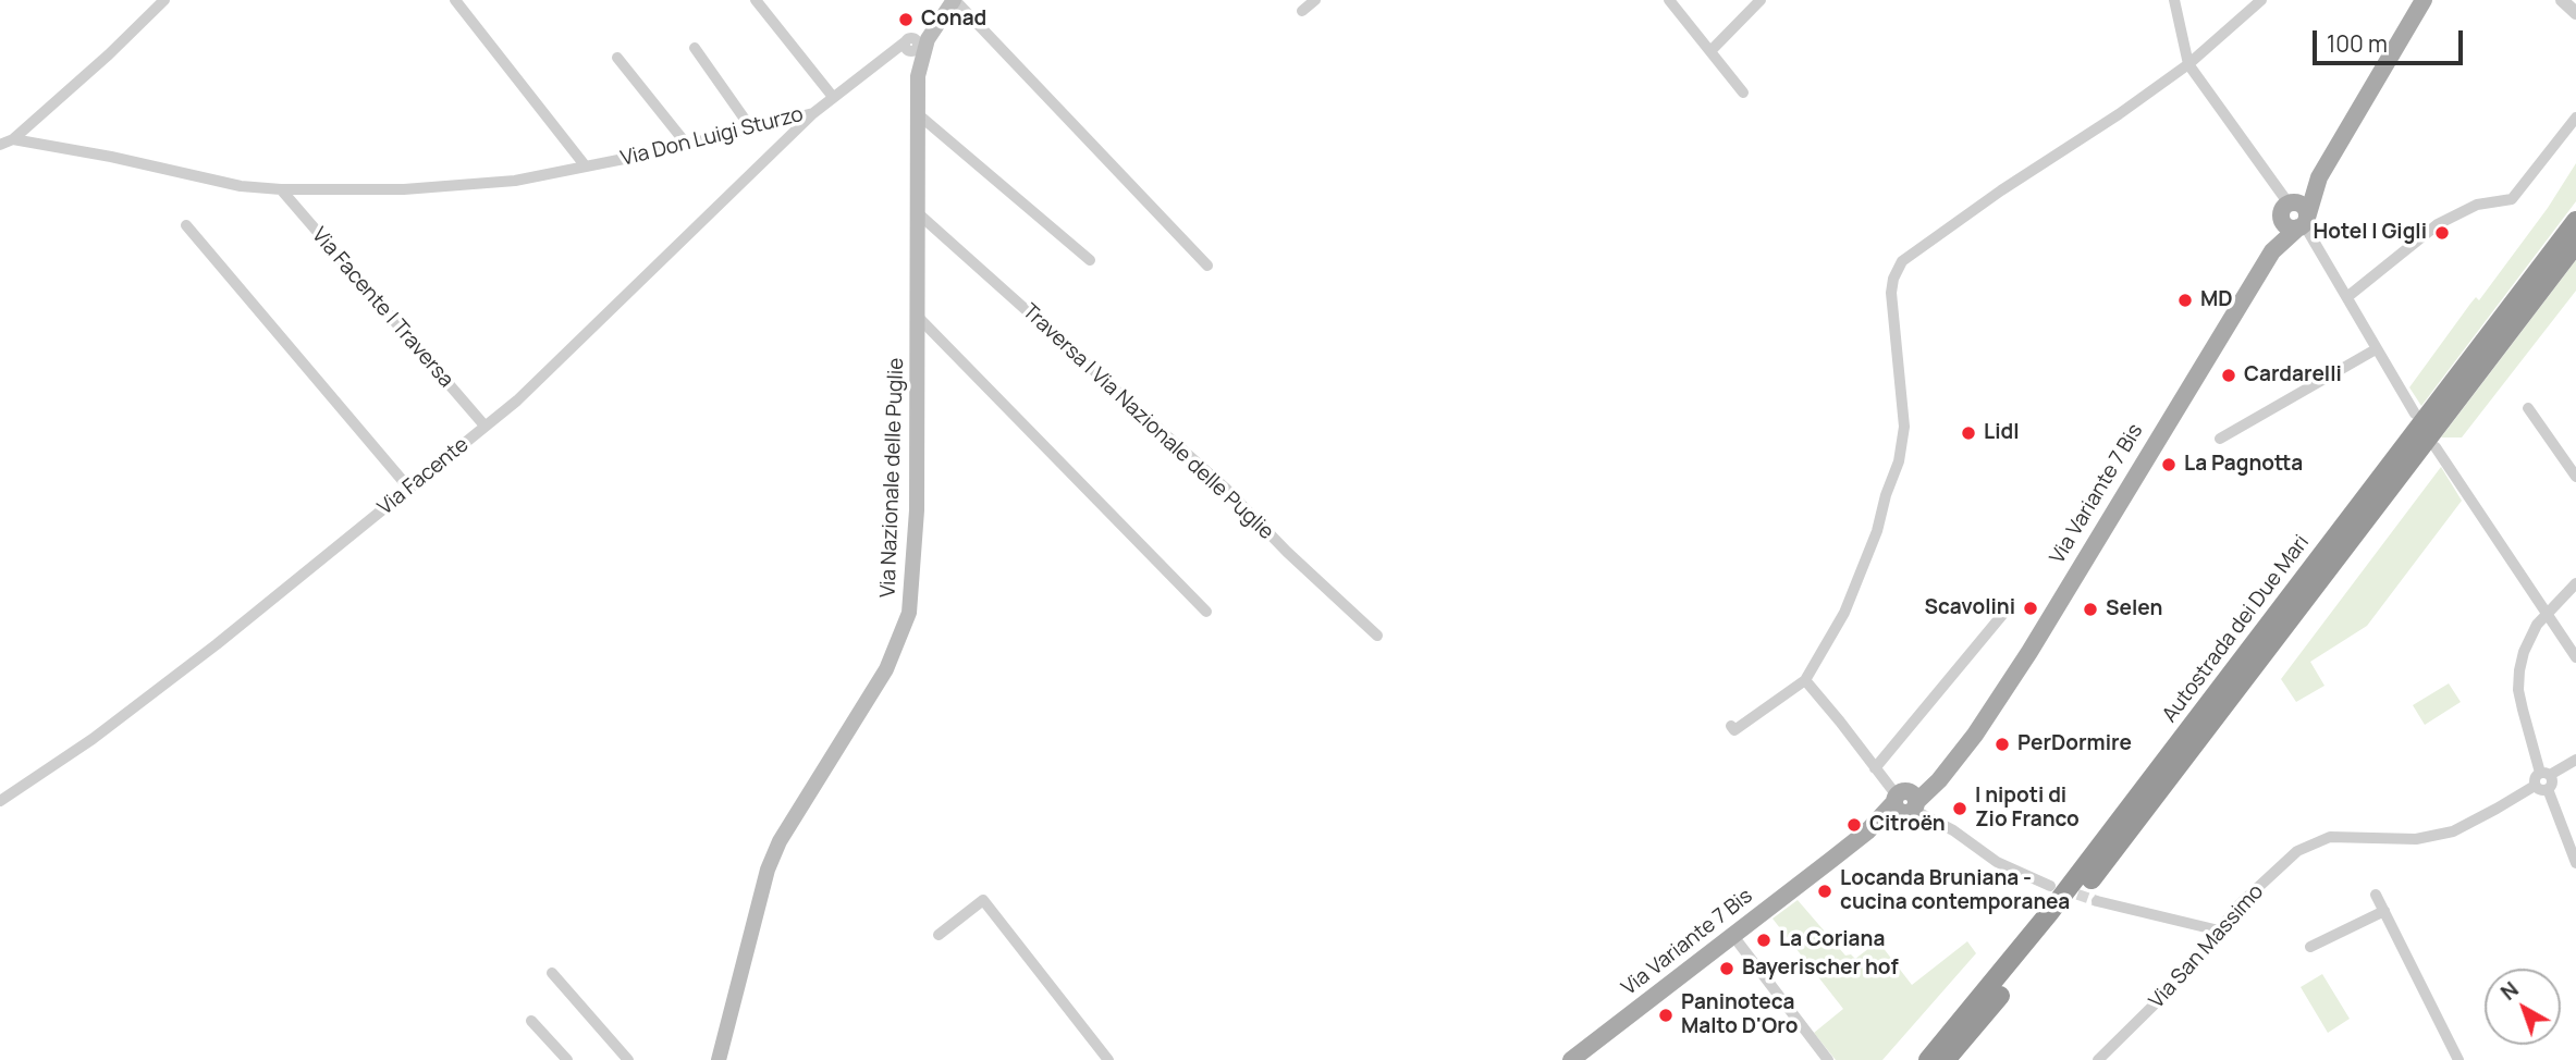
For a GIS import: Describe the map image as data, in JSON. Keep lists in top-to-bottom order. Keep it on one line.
{"streets":{"highway":["Autostrada dei Due Mari"],"main road":["Via Nazionale delle Puglie","Via Variante 7 Bis"],"street":["Via Don Luigi Sturzo","Via Facente I Traversa","Traversa I Via Nazionale delle Puglie","Via Facente","Via San Massimo"]},"crossings":[["Via Don Luigi Sturzo","Via Facente I Traversa"],["Via Don Luigi Sturzo","Via Facente"],["Via Don Luigi Sturzo","Via Nazionale delle Puglie"],["Via Facente I Traversa","Via Facente"],["Traversa I Via Nazionale delle Puglie","Via Nazionale delle Puglie"]],"places":["Conad","Hotel I Gigli","MD","Cardarelli","Lidl","La Pagnotta","Scavolini","Selen","PerDormire","I nipoti di Zio Franco","Citroën","Locanda Bruniana - cucina contemporanea","La Coriana","Bayerischer hof","Paninoteca Malto D'Oro"],"scale_bar":"100 m","north":"top left"}
